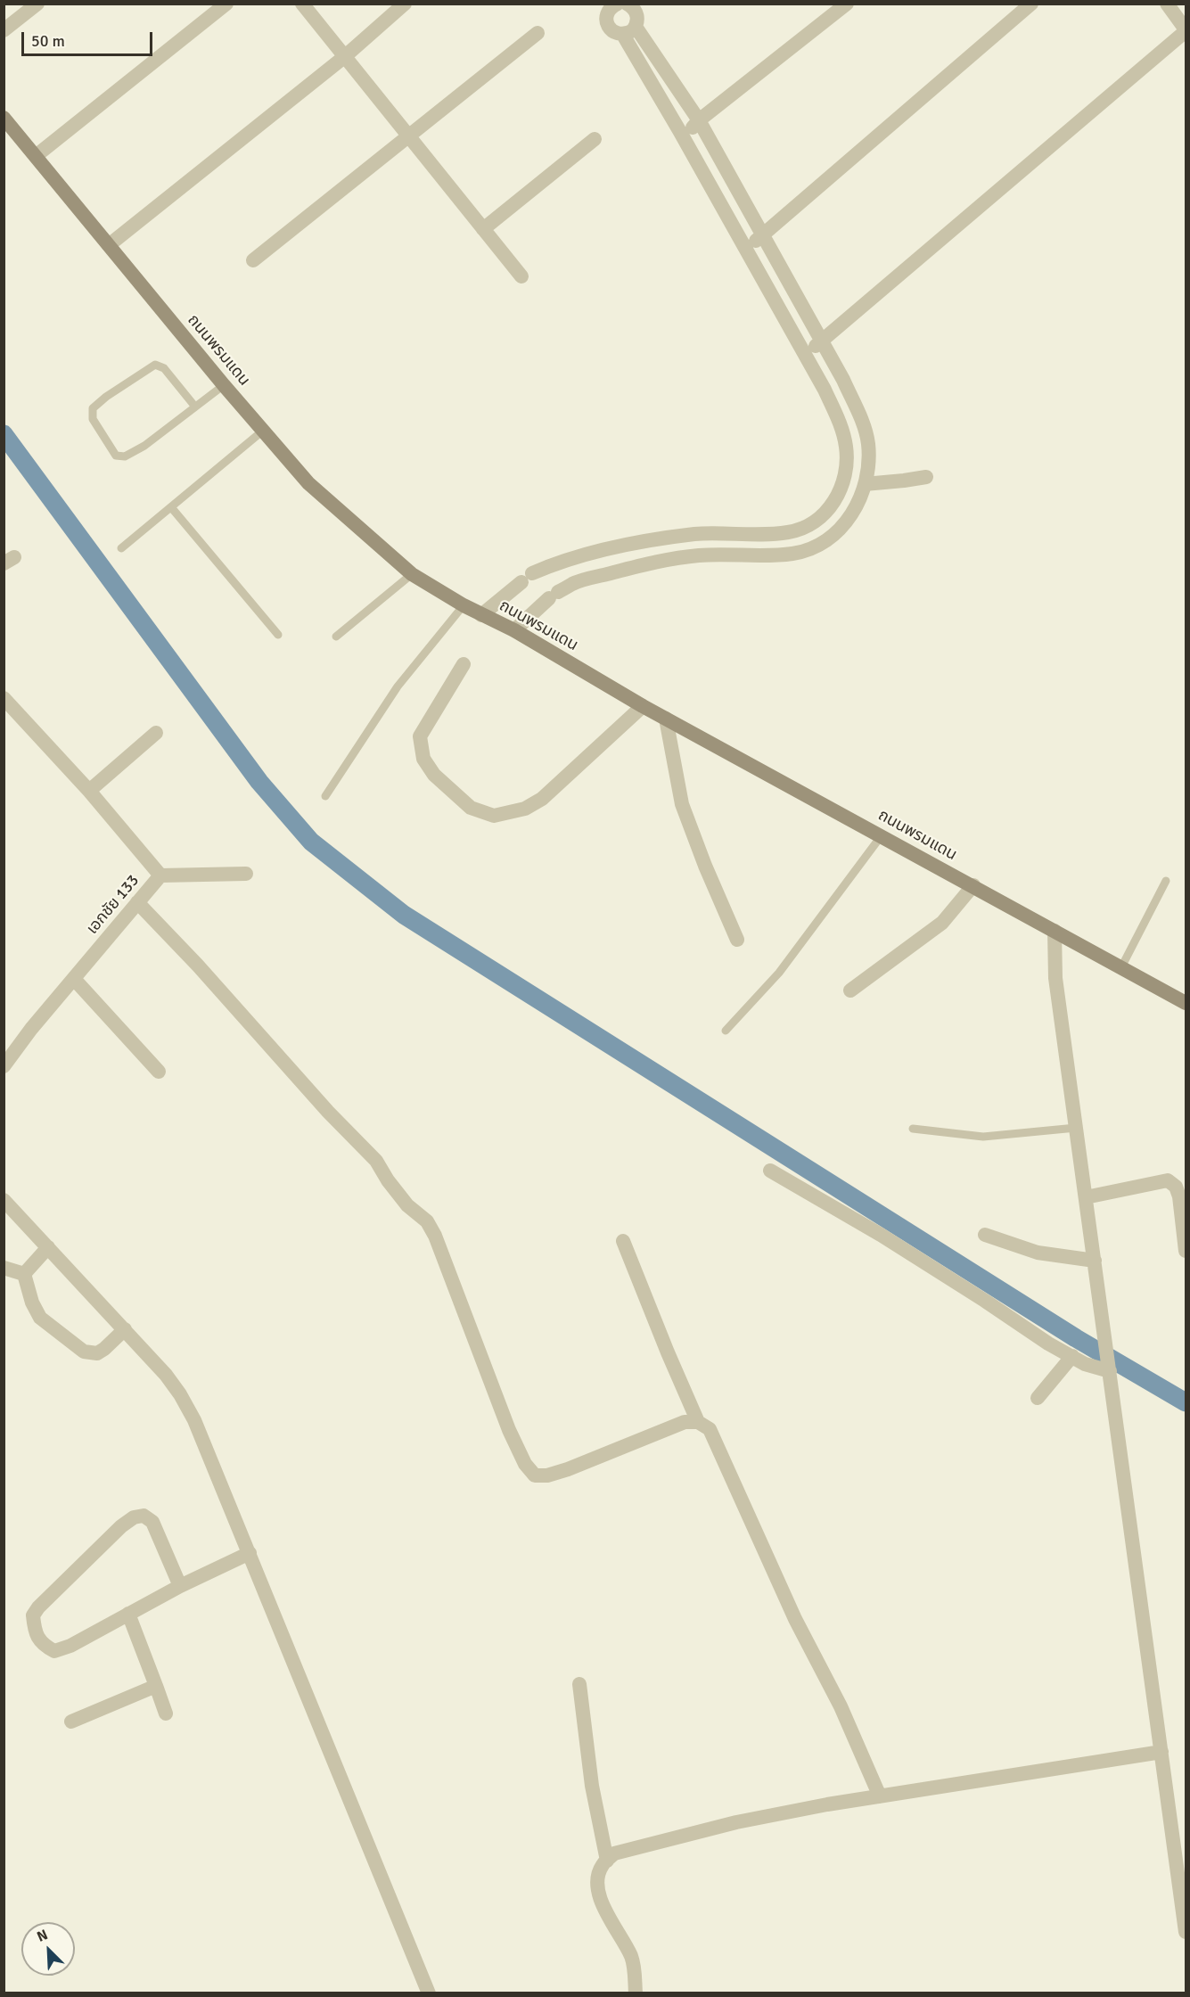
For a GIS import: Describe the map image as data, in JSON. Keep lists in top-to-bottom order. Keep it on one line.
{"streets":{"main road":["ถนนพรมแดน"],"street":["เอกชัย 133"]},"scale_bar":"50 m","north":"top left"}
